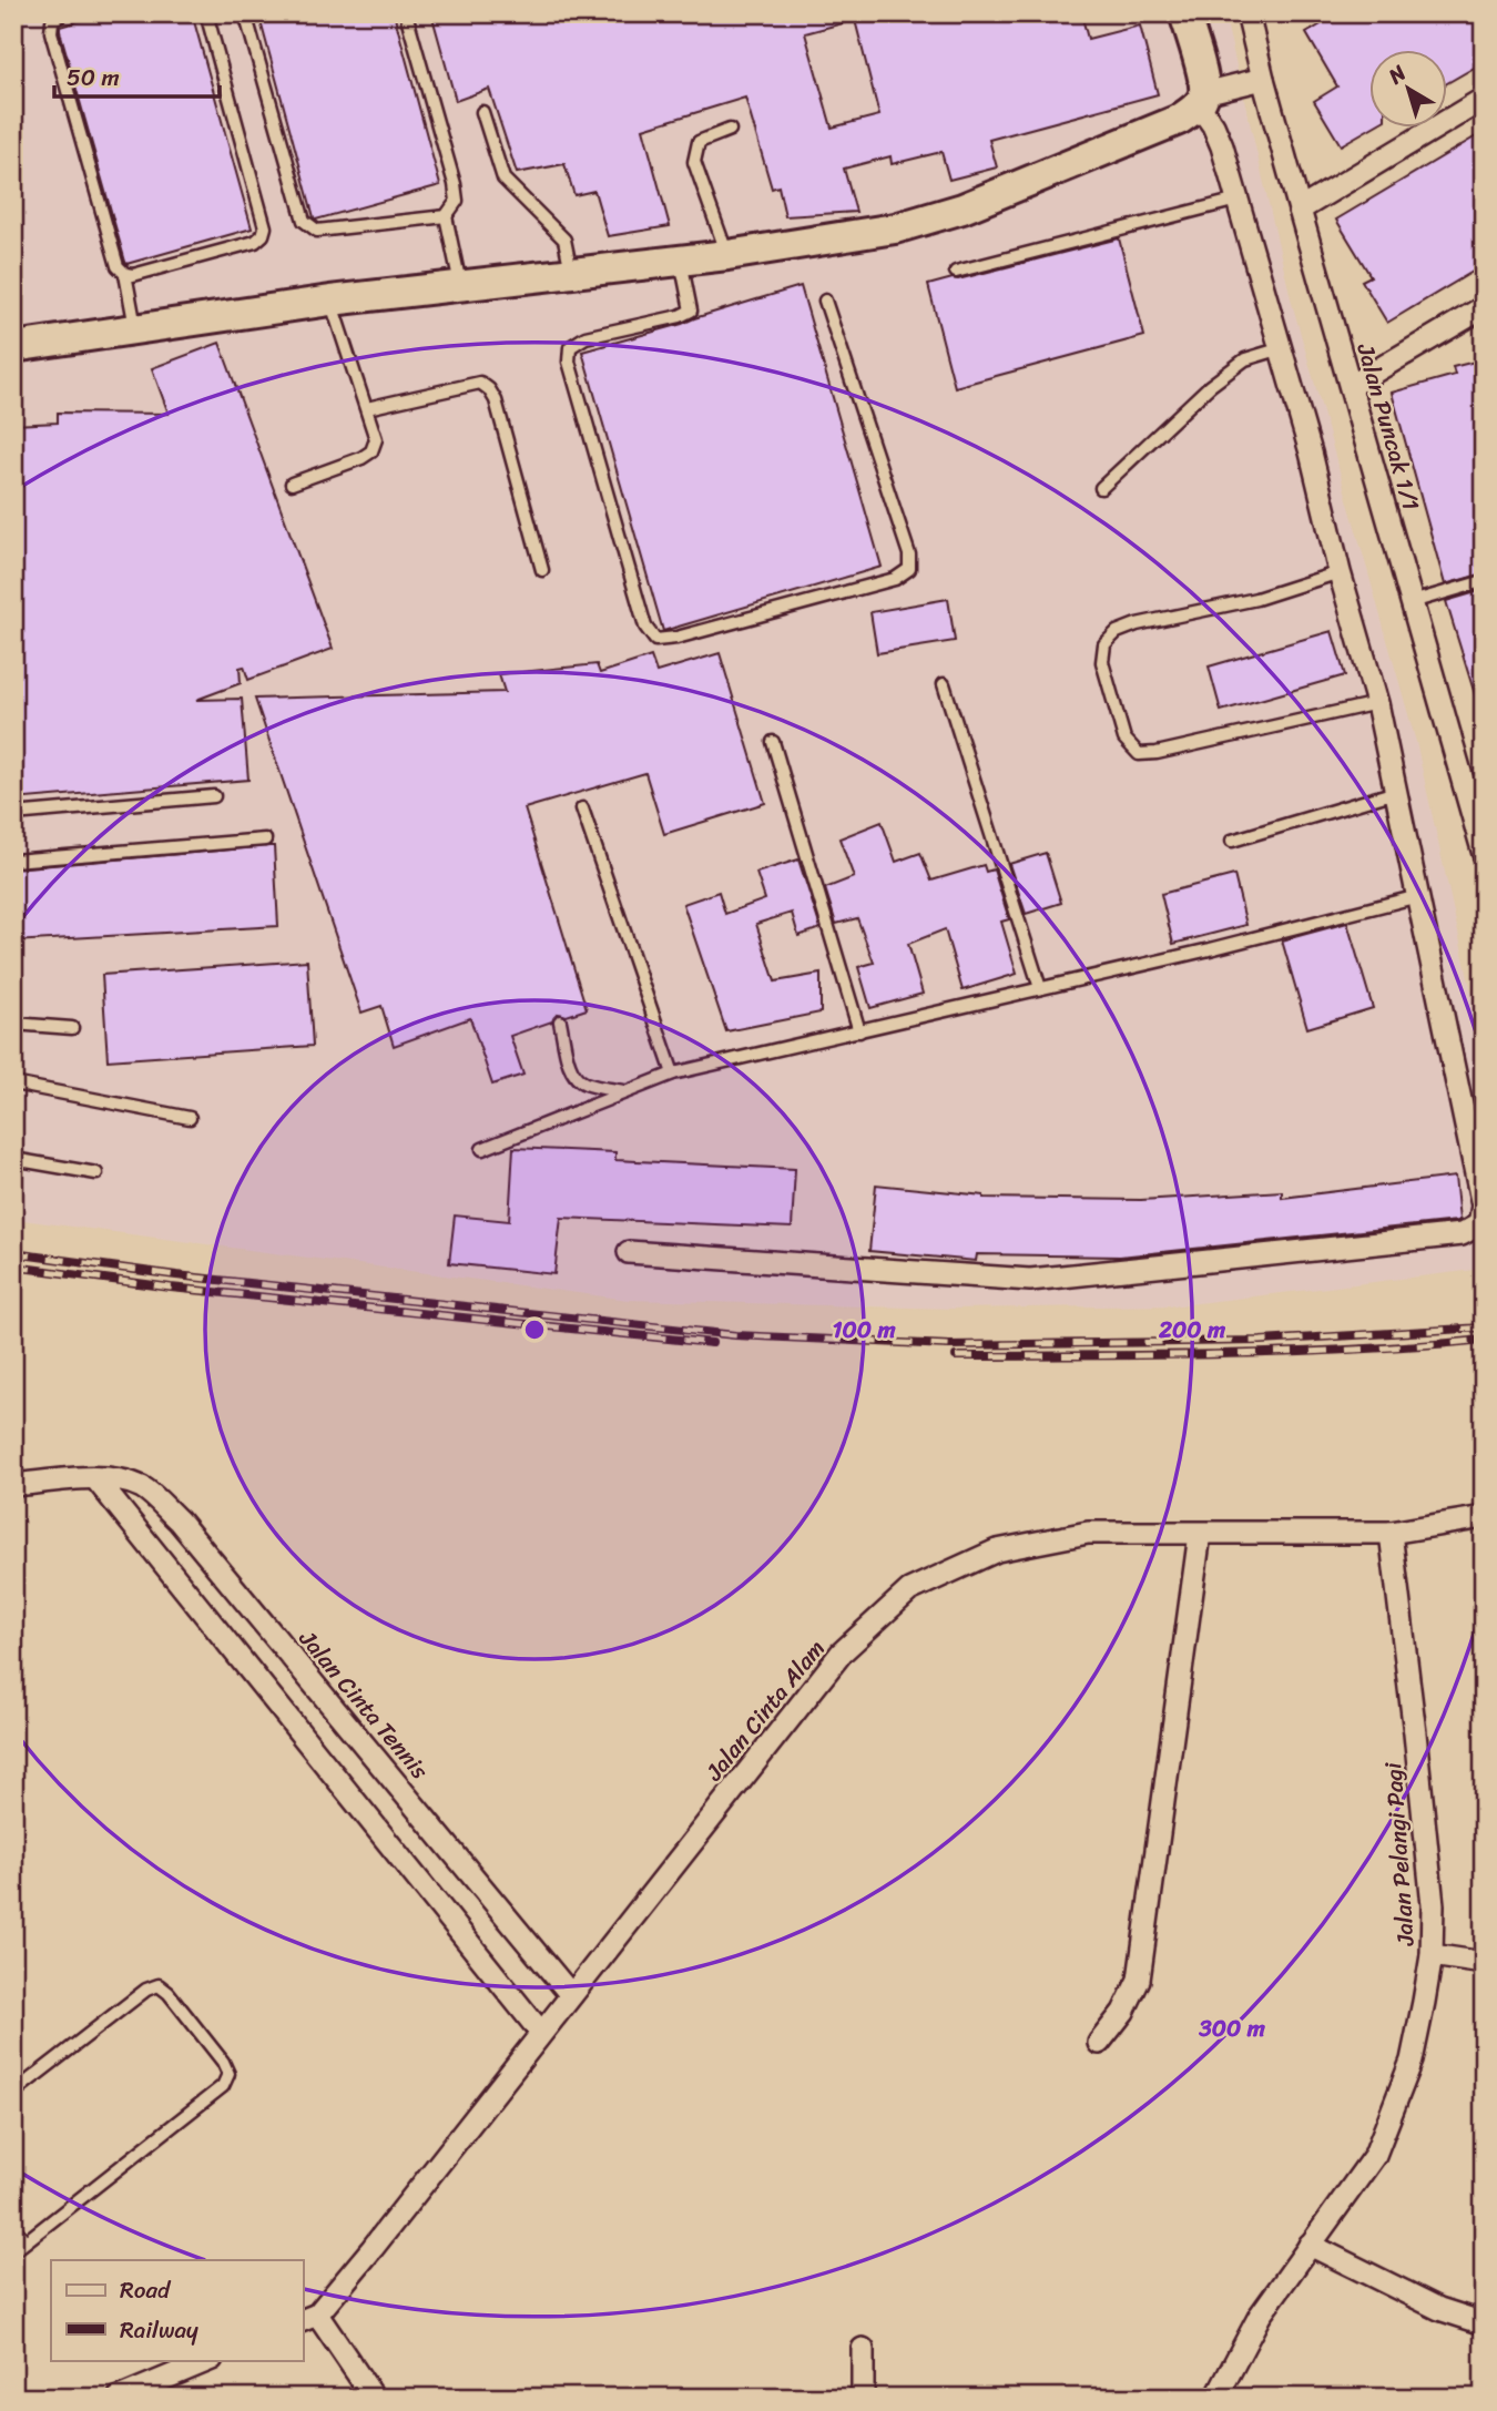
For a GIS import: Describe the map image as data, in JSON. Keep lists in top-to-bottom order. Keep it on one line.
{"streets":{"street":["Jalan Puncak 1/1","Jalan Cinta Tennis","Jalan Cinta Alam","Jalan Pelangi Pagi"]},"crossings":[["Jalan Cinta Tennis","Jalan Cinta Alam"],["Jalan Cinta Alam","Jalan Pelangi Pagi"]],"legend":["Road","Railway"],"scale_bar":"50 m","north":"top left","rings":["100 m","200 m","300 m"]}
